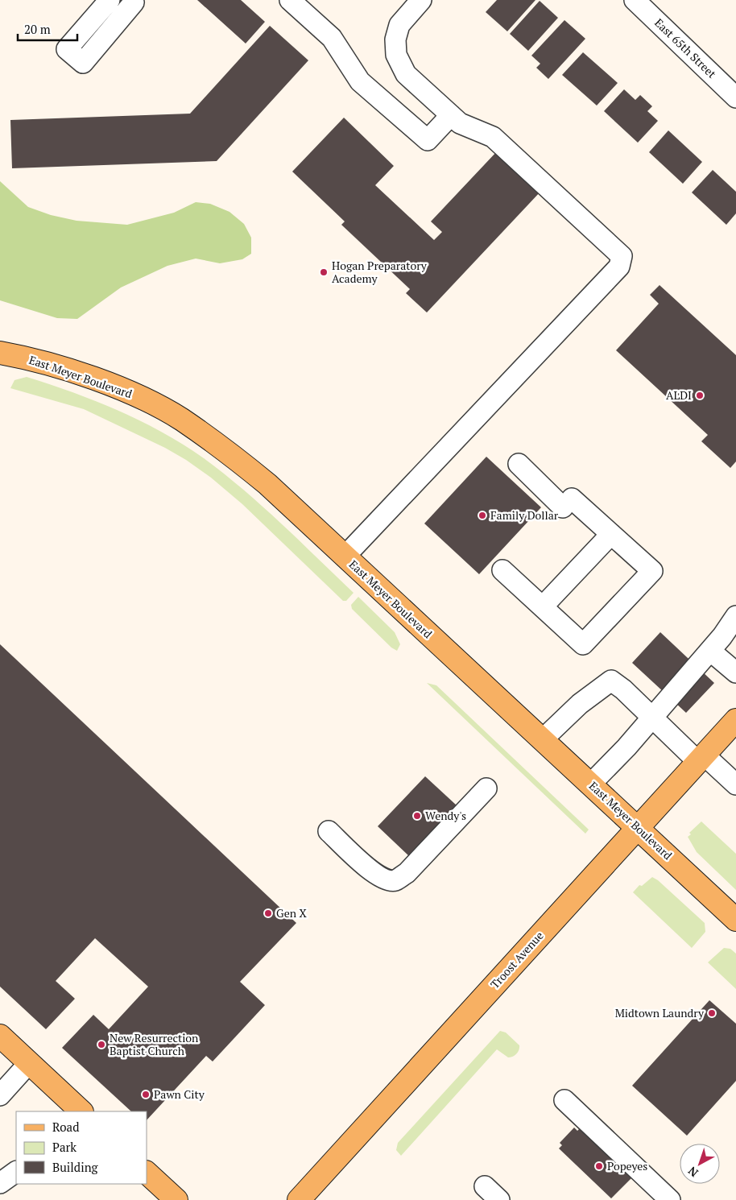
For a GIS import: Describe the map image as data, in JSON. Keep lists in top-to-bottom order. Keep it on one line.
{"streets":{"main road":["East Meyer Boulevard","Troost Avenue"],"street":["East 65th Street"]},"crossings":[["East Meyer Boulevard","Troost Avenue"]],"places":["Hogan Preparatory Academy","ALDI","Family Dollar","Wendy's","Gen X","Midtown Laundry","New Resurrection Baptist Church","Pawn City","Popeyes"],"legend":["Road","Park","Building"],"scale_bar":"20 m","north":"bottom left"}
